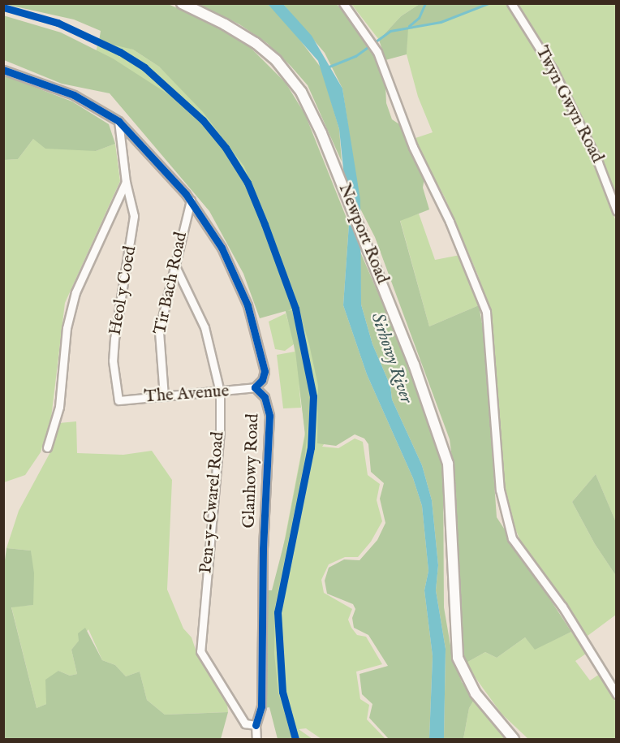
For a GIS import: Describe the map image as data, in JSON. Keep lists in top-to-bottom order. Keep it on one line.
{"streets":{"main road":["Newport Road"],"street":["Twyn Gwyn Road","Tir Bach Road","Heol y Coed","The Avenue","Glanhowy Road","Pen-y-Cwarel Road"]},"crossings":[["Tir Bach Road","The Avenue"],["Tir Bach Road","Pen-y-Cwarel Road"],["Heol y Coed","The Avenue"],["The Avenue","Glanhowy Road"],["The Avenue","Pen-y-Cwarel Road"],["Glanhowy Road","Pen-y-Cwarel Road"]],"water":["Sirhowy River"]}
